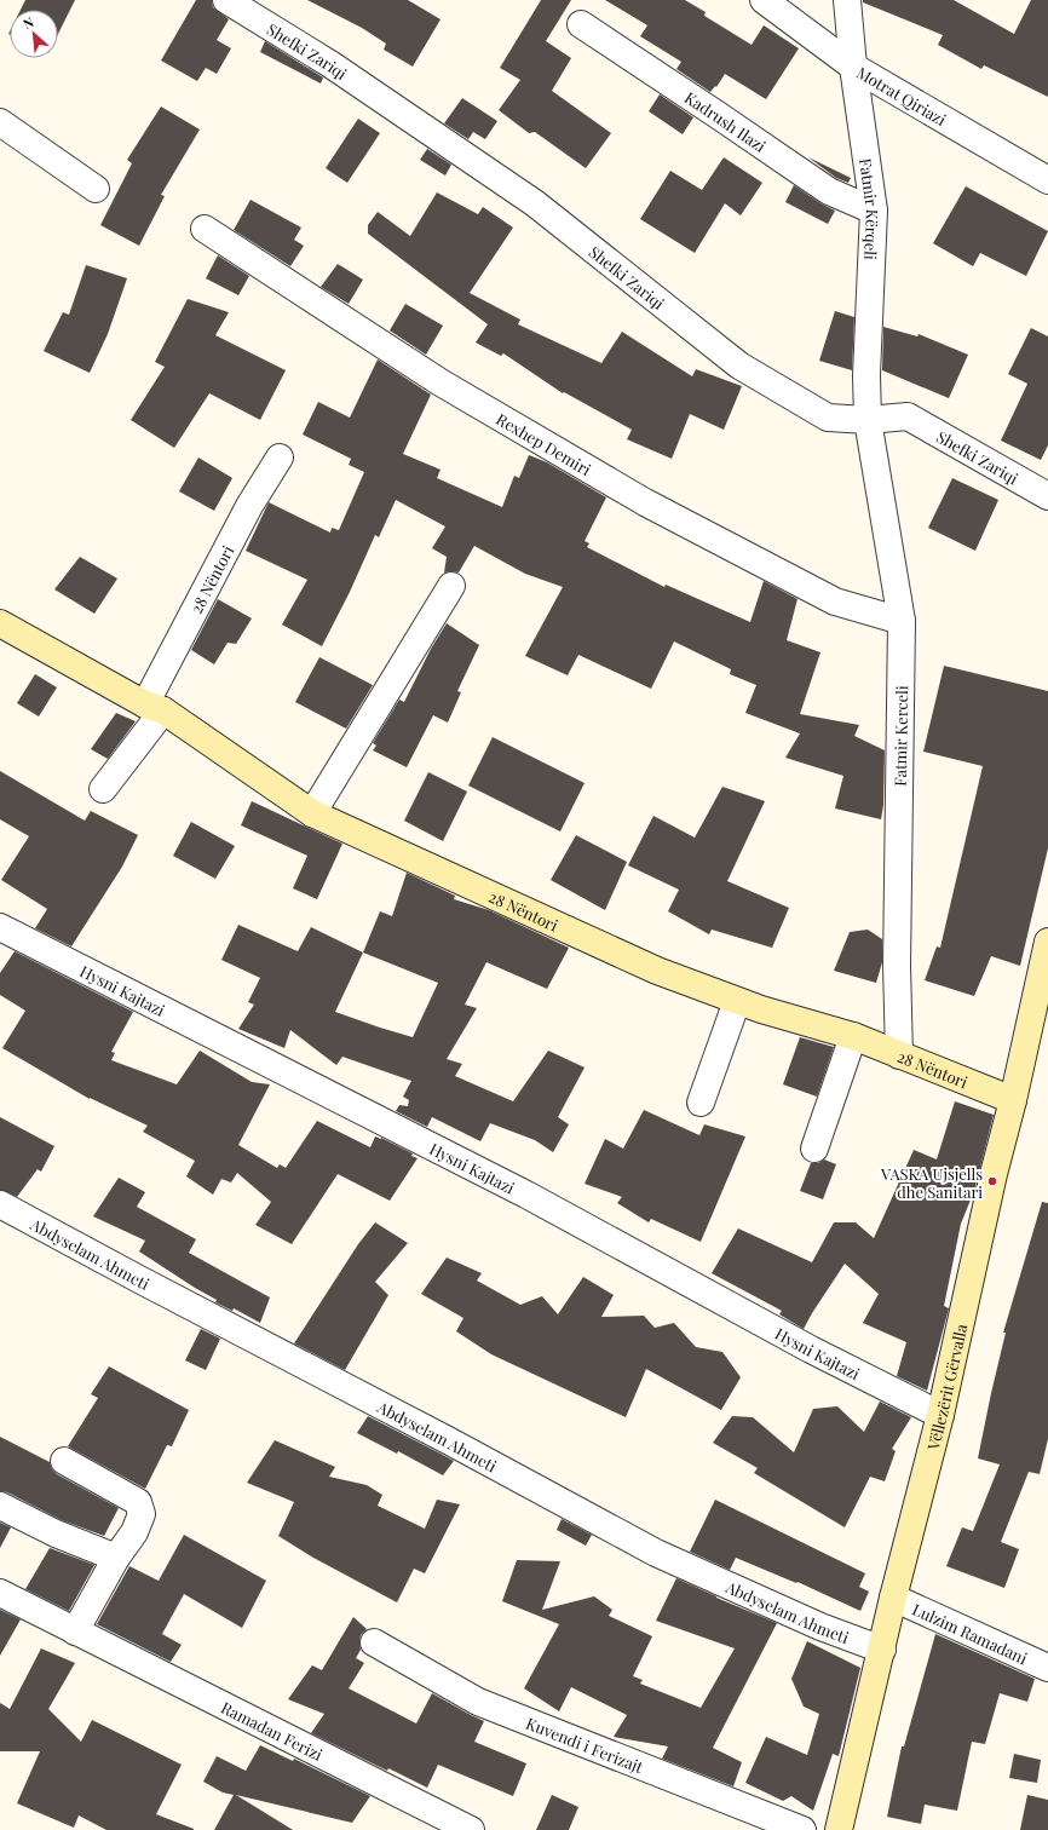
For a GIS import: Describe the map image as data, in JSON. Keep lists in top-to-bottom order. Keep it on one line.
{"streets":{"street":["Shefki Zariqi","Motrat Qiriazi","Kadrush Ilazi","Fatmir Kërqeli","Rexhep Demiri","28 Nëntori","Fatmir Kerceli","Hysni Kajtazi","Abdyselam Ahmeti","Vëllezërit Gërvalla","Lulzim Ramadani","Ramadan Ferizi","Kuvendi i Ferizajt"]},"crossings":[["Shefki Zariqi","Fatmir Kërqeli"],["Shefki Zariqi","Fatmir Kerceli"],["Motrat Qiriazi","Fatmir Kërqeli"],["Kadrush Ilazi","Fatmir Kërqeli"],["Fatmir Kërqeli","Fatmir Kerceli"],["Rexhep Demiri","Fatmir Kerceli"],["28 Nëntori","Fatmir Kerceli"],["28 Nëntori","Vëllezërit Gërvalla"],["Hysni Kajtazi","Vëllezërit Gërvalla"],["Abdyselam Ahmeti","Vëllezërit Gërvalla"],["Vëllezërit Gërvalla","Lulzim Ramadani"]],"places":["VASKA Ujsjells dhe Sanitari"],"north":"top left"}
